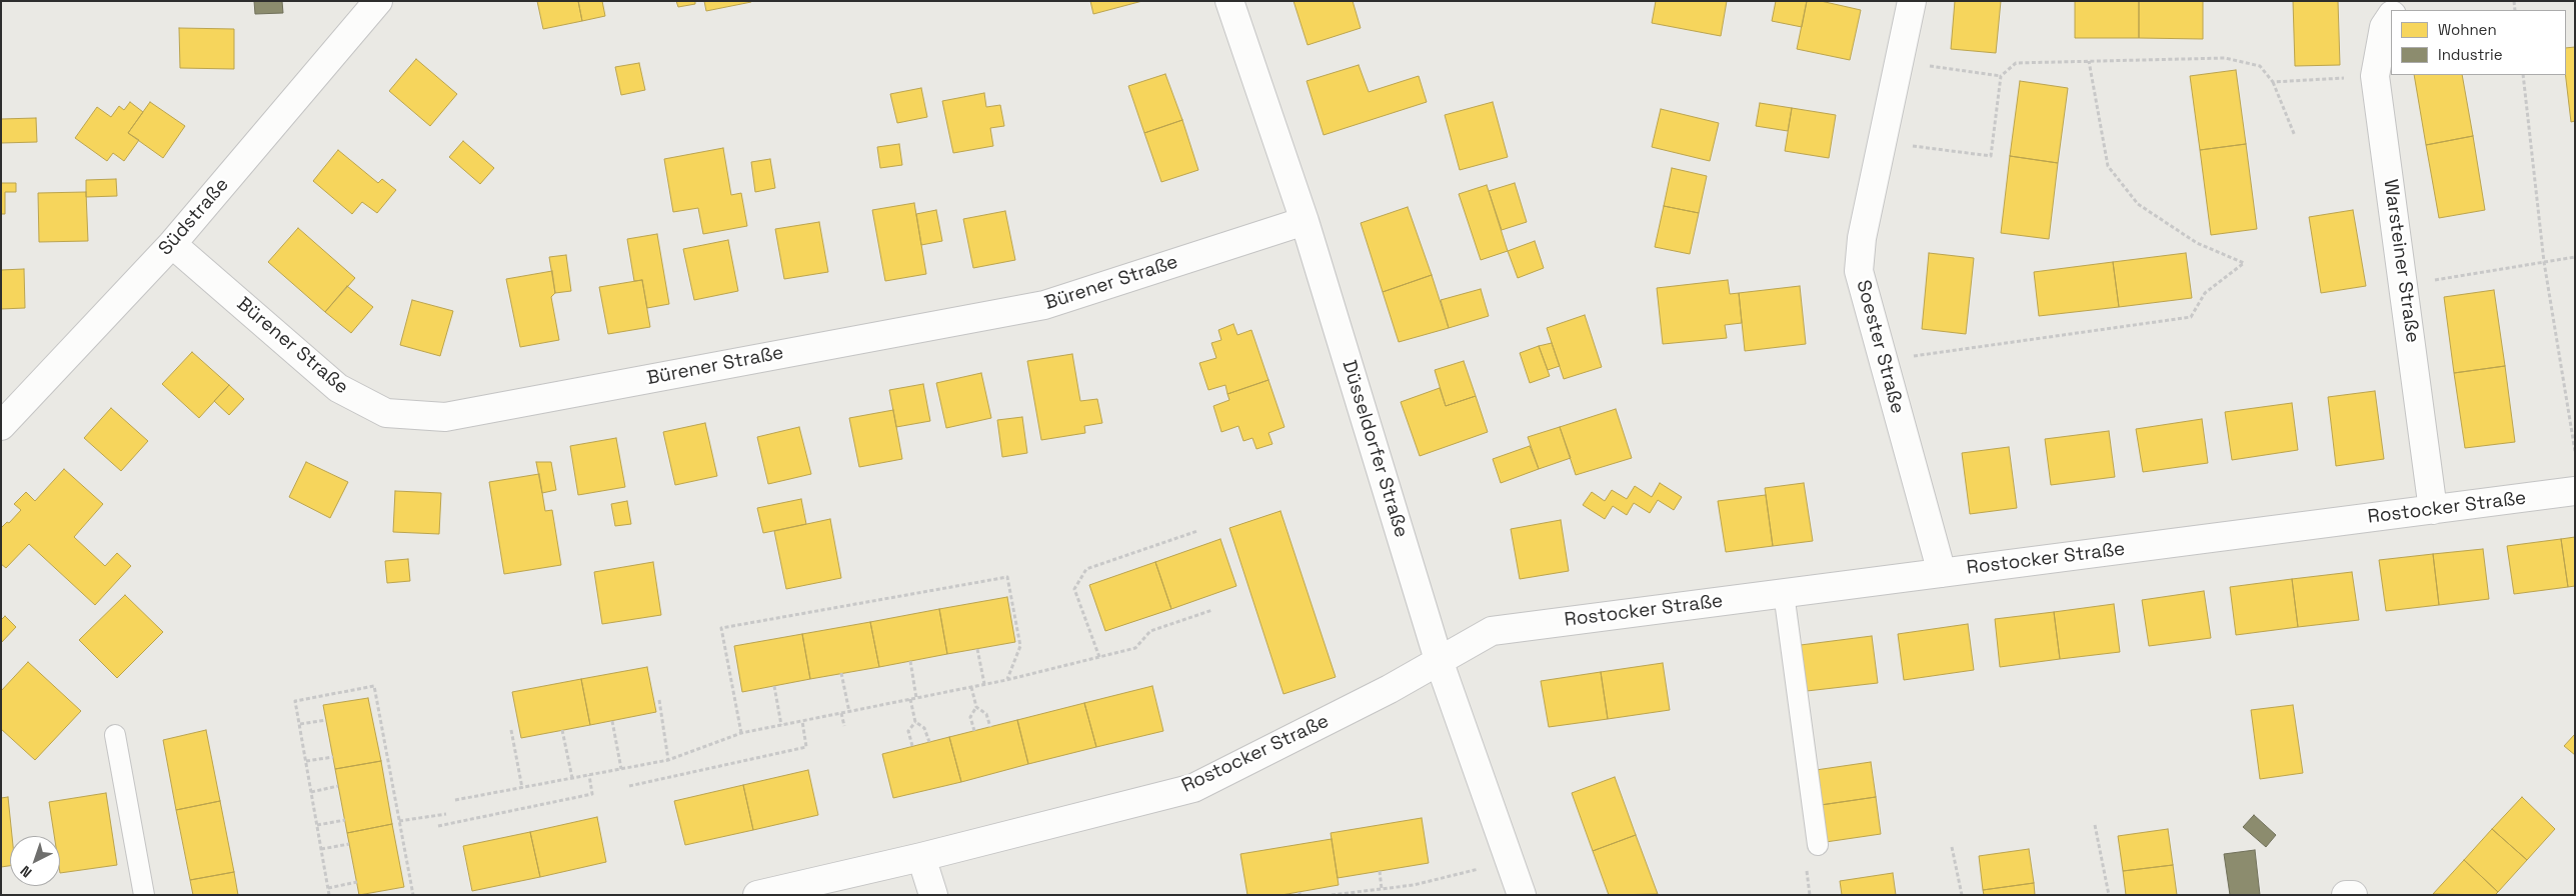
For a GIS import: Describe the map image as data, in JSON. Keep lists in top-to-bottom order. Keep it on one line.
{"streets":{"street":["Südstraße","Warsteiner Straße","Bürener Straße","Soester Straße","Düsseldorfer Straße","Rostocker Straße"]},"crossings":[["Südstraße","Bürener Straße"],["Warsteiner Straße","Rostocker Straße"],["Bürener Straße","Düsseldorfer Straße"],["Soester Straße","Rostocker Straße"],["Düsseldorfer Straße","Rostocker Straße"]],"legend":["Wohnen","Industrie"],"north":"bottom left"}
